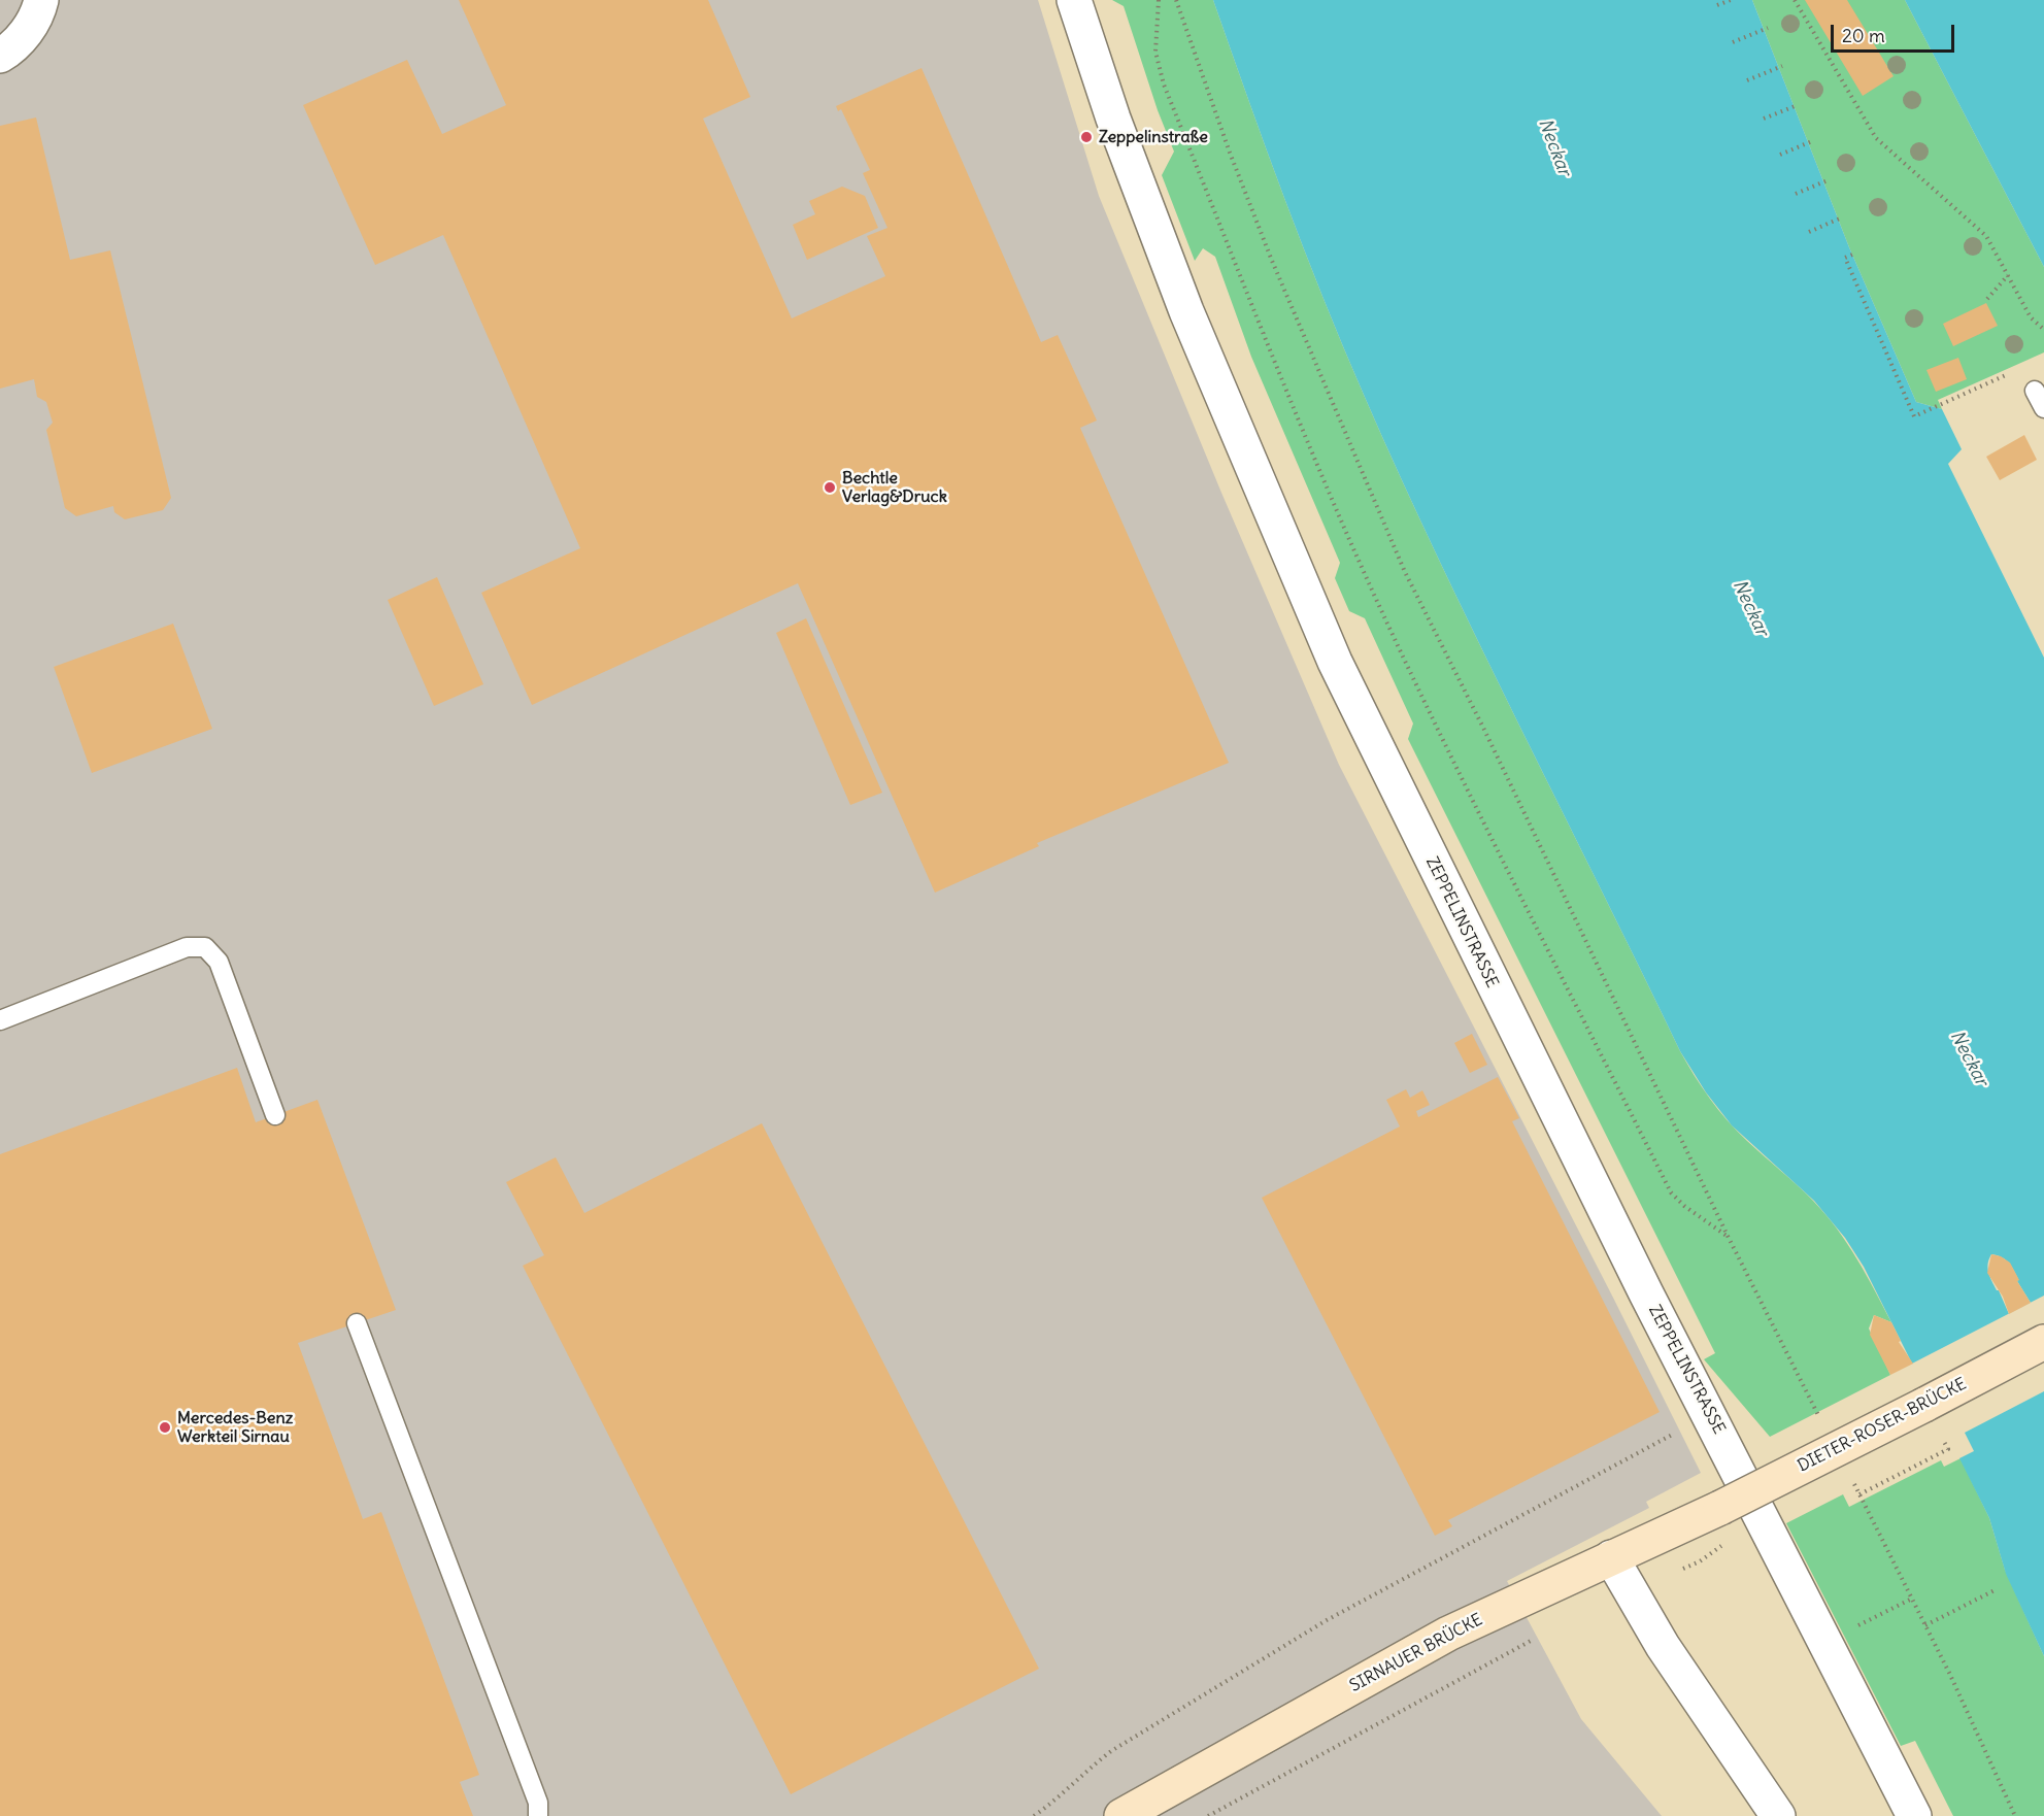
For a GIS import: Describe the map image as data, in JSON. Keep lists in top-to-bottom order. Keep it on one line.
{"streets":{"main road":["DIETER-ROSER-BRÜCKE","SIRNAUER BRÜCKE"],"street":["ZEPPELINSTRASSE"]},"crossings":[["DIETER-ROSER-BRÜCKE","SIRNAUER BRÜCKE"]],"water":["Neckar"],"places":["Zeppelinstraße","Bechtle Verlag&Druck","Mercedes-Benz Werkteil Sirnau"],"scale_bar":"20 m"}
